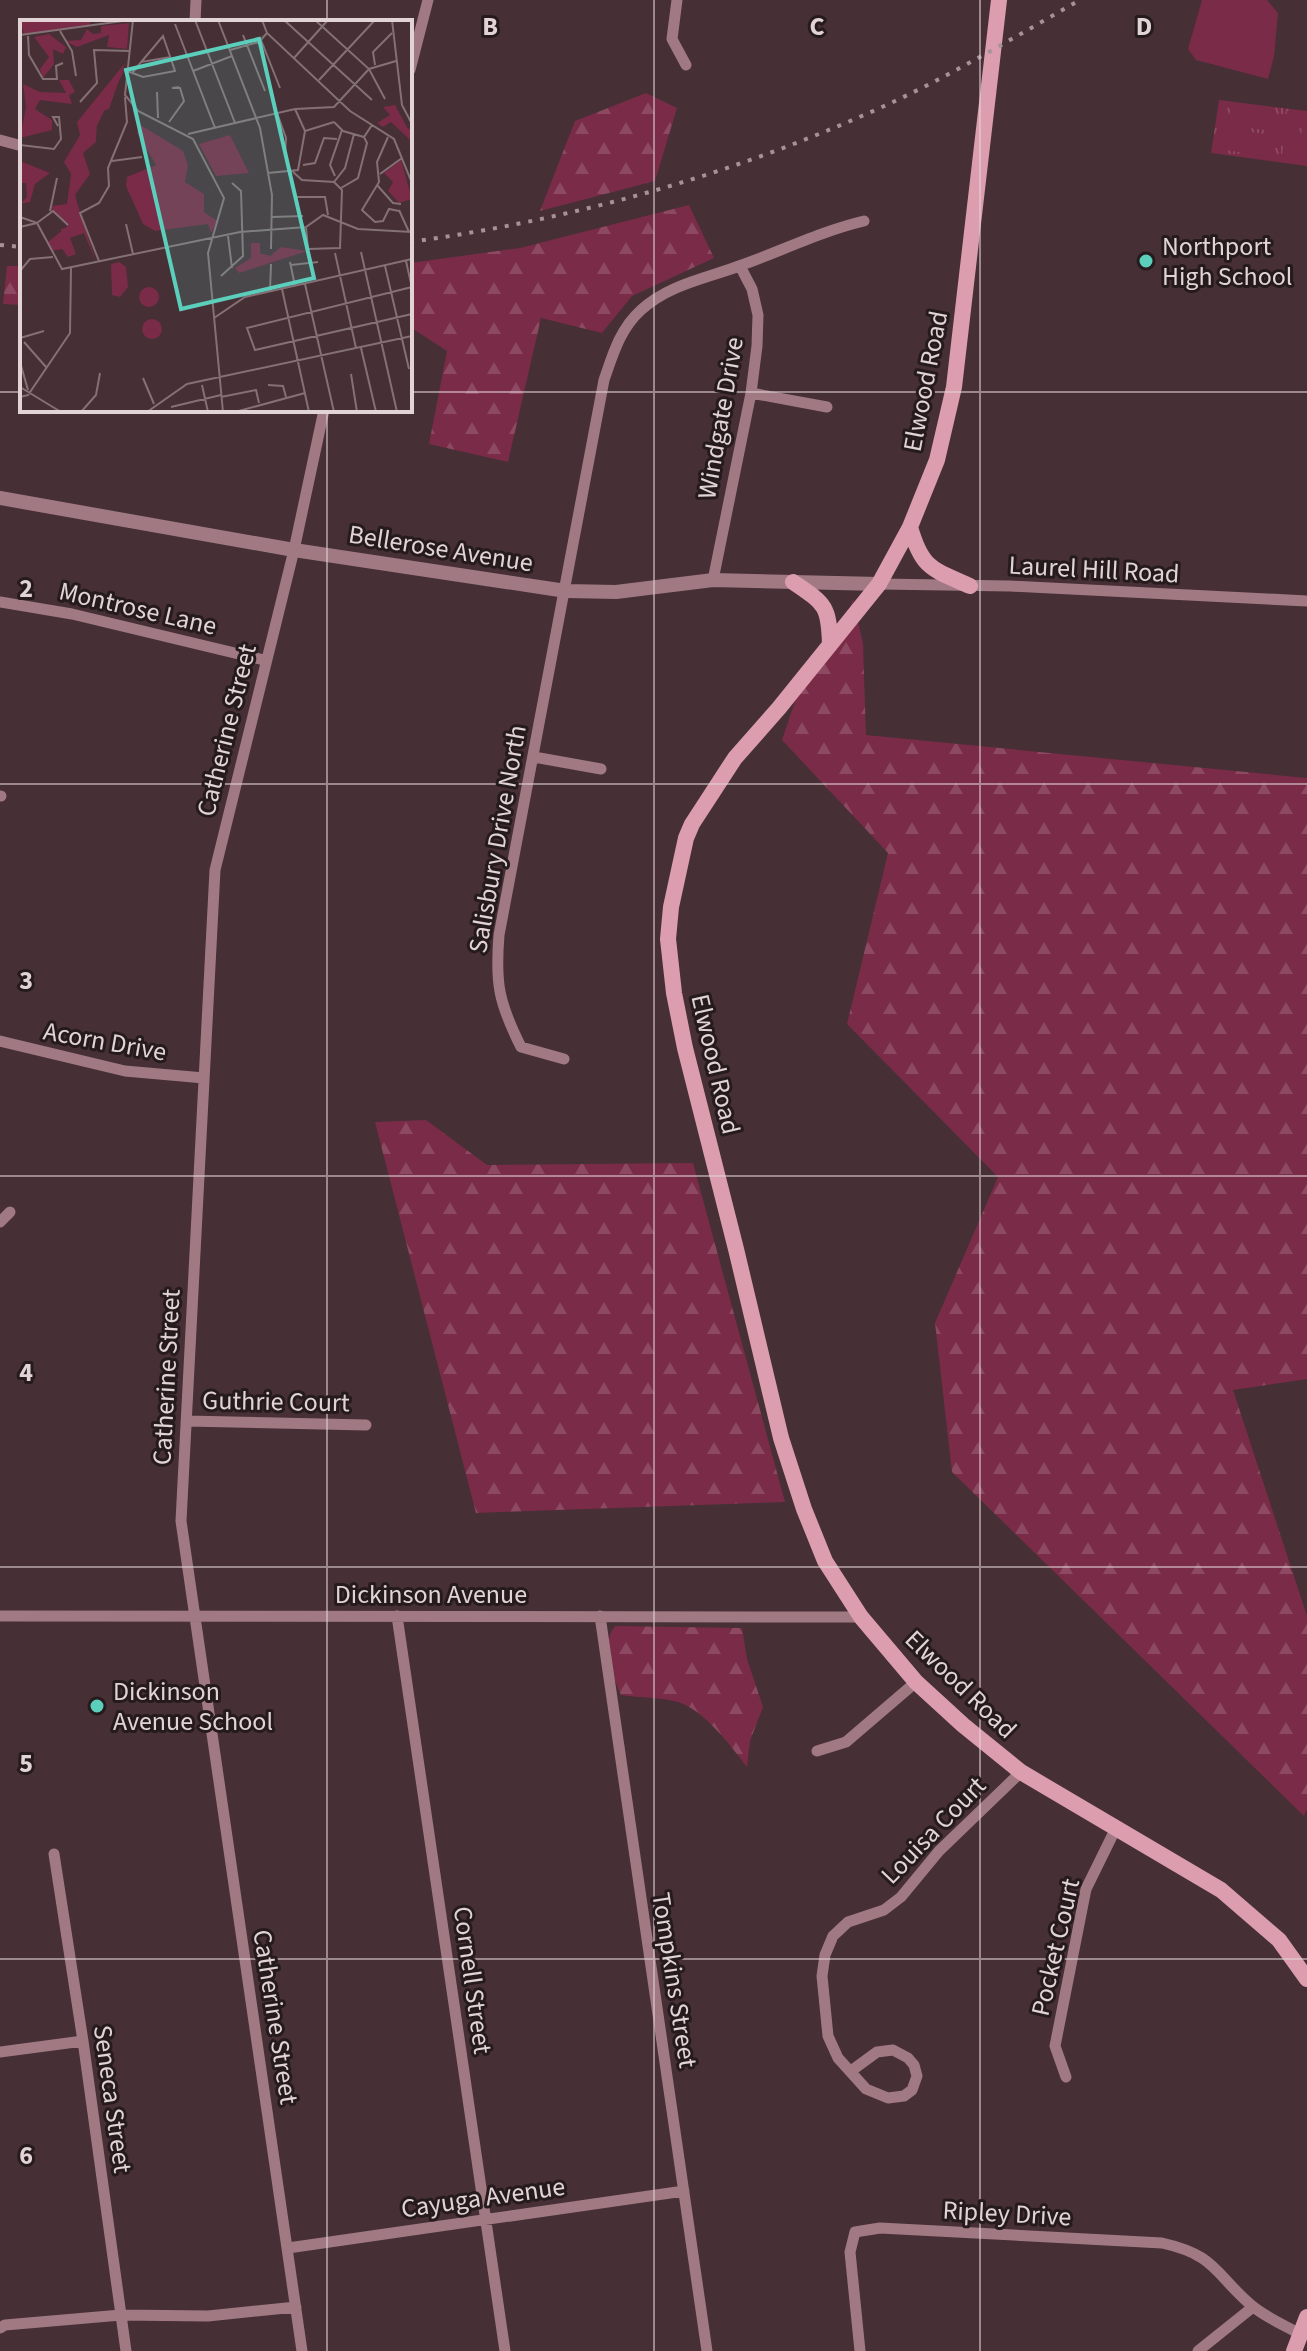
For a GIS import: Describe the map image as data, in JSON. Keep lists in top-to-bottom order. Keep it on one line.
{"streets":{"main road":["Elwood Road"],"street":["Windgate Drive","Bellerose Avenue","Laurel Hill Road","Montrose Lane","Catherine Street","Salisbury Drive North","Acorn Drive","Guthrie Court","Dickinson Avenue","Louisa Court","Pocket Court","Cornell Street","Tompkins Street","Seneca Street","Cayuga Avenue","Ripley Drive"]},"crossings":[["Elwood Road","Bellerose Avenue"],["Elwood Road","Laurel Hill Road"],["Elwood Road","Dickinson Avenue"],["Elwood Road","Louisa Court"],["Elwood Road","Pocket Court"],["Windgate Drive","Bellerose Avenue"],["Windgate Drive","Salisbury Drive North"],["Bellerose Avenue","Laurel Hill Road"],["Bellerose Avenue","Catherine Street"],["Bellerose Avenue","Salisbury Drive North"],["Montrose Lane","Catherine Street"],["Catherine Street","Acorn Drive"],["Catherine Street","Guthrie Court"],["Catherine Street","Dickinson Avenue"],["Catherine Street","Cayuga Avenue"],["Dickinson Avenue","Cornell Street"],["Dickinson Avenue","Tompkins Street"],["Cornell Street","Cayuga Avenue"],["Tompkins Street","Cayuga Avenue"]],"places":["Northport High School","Dickinson Avenue School"],"grid":{"columns":["B","C","D"],"rows":["2","3","4","5","6"]}}
